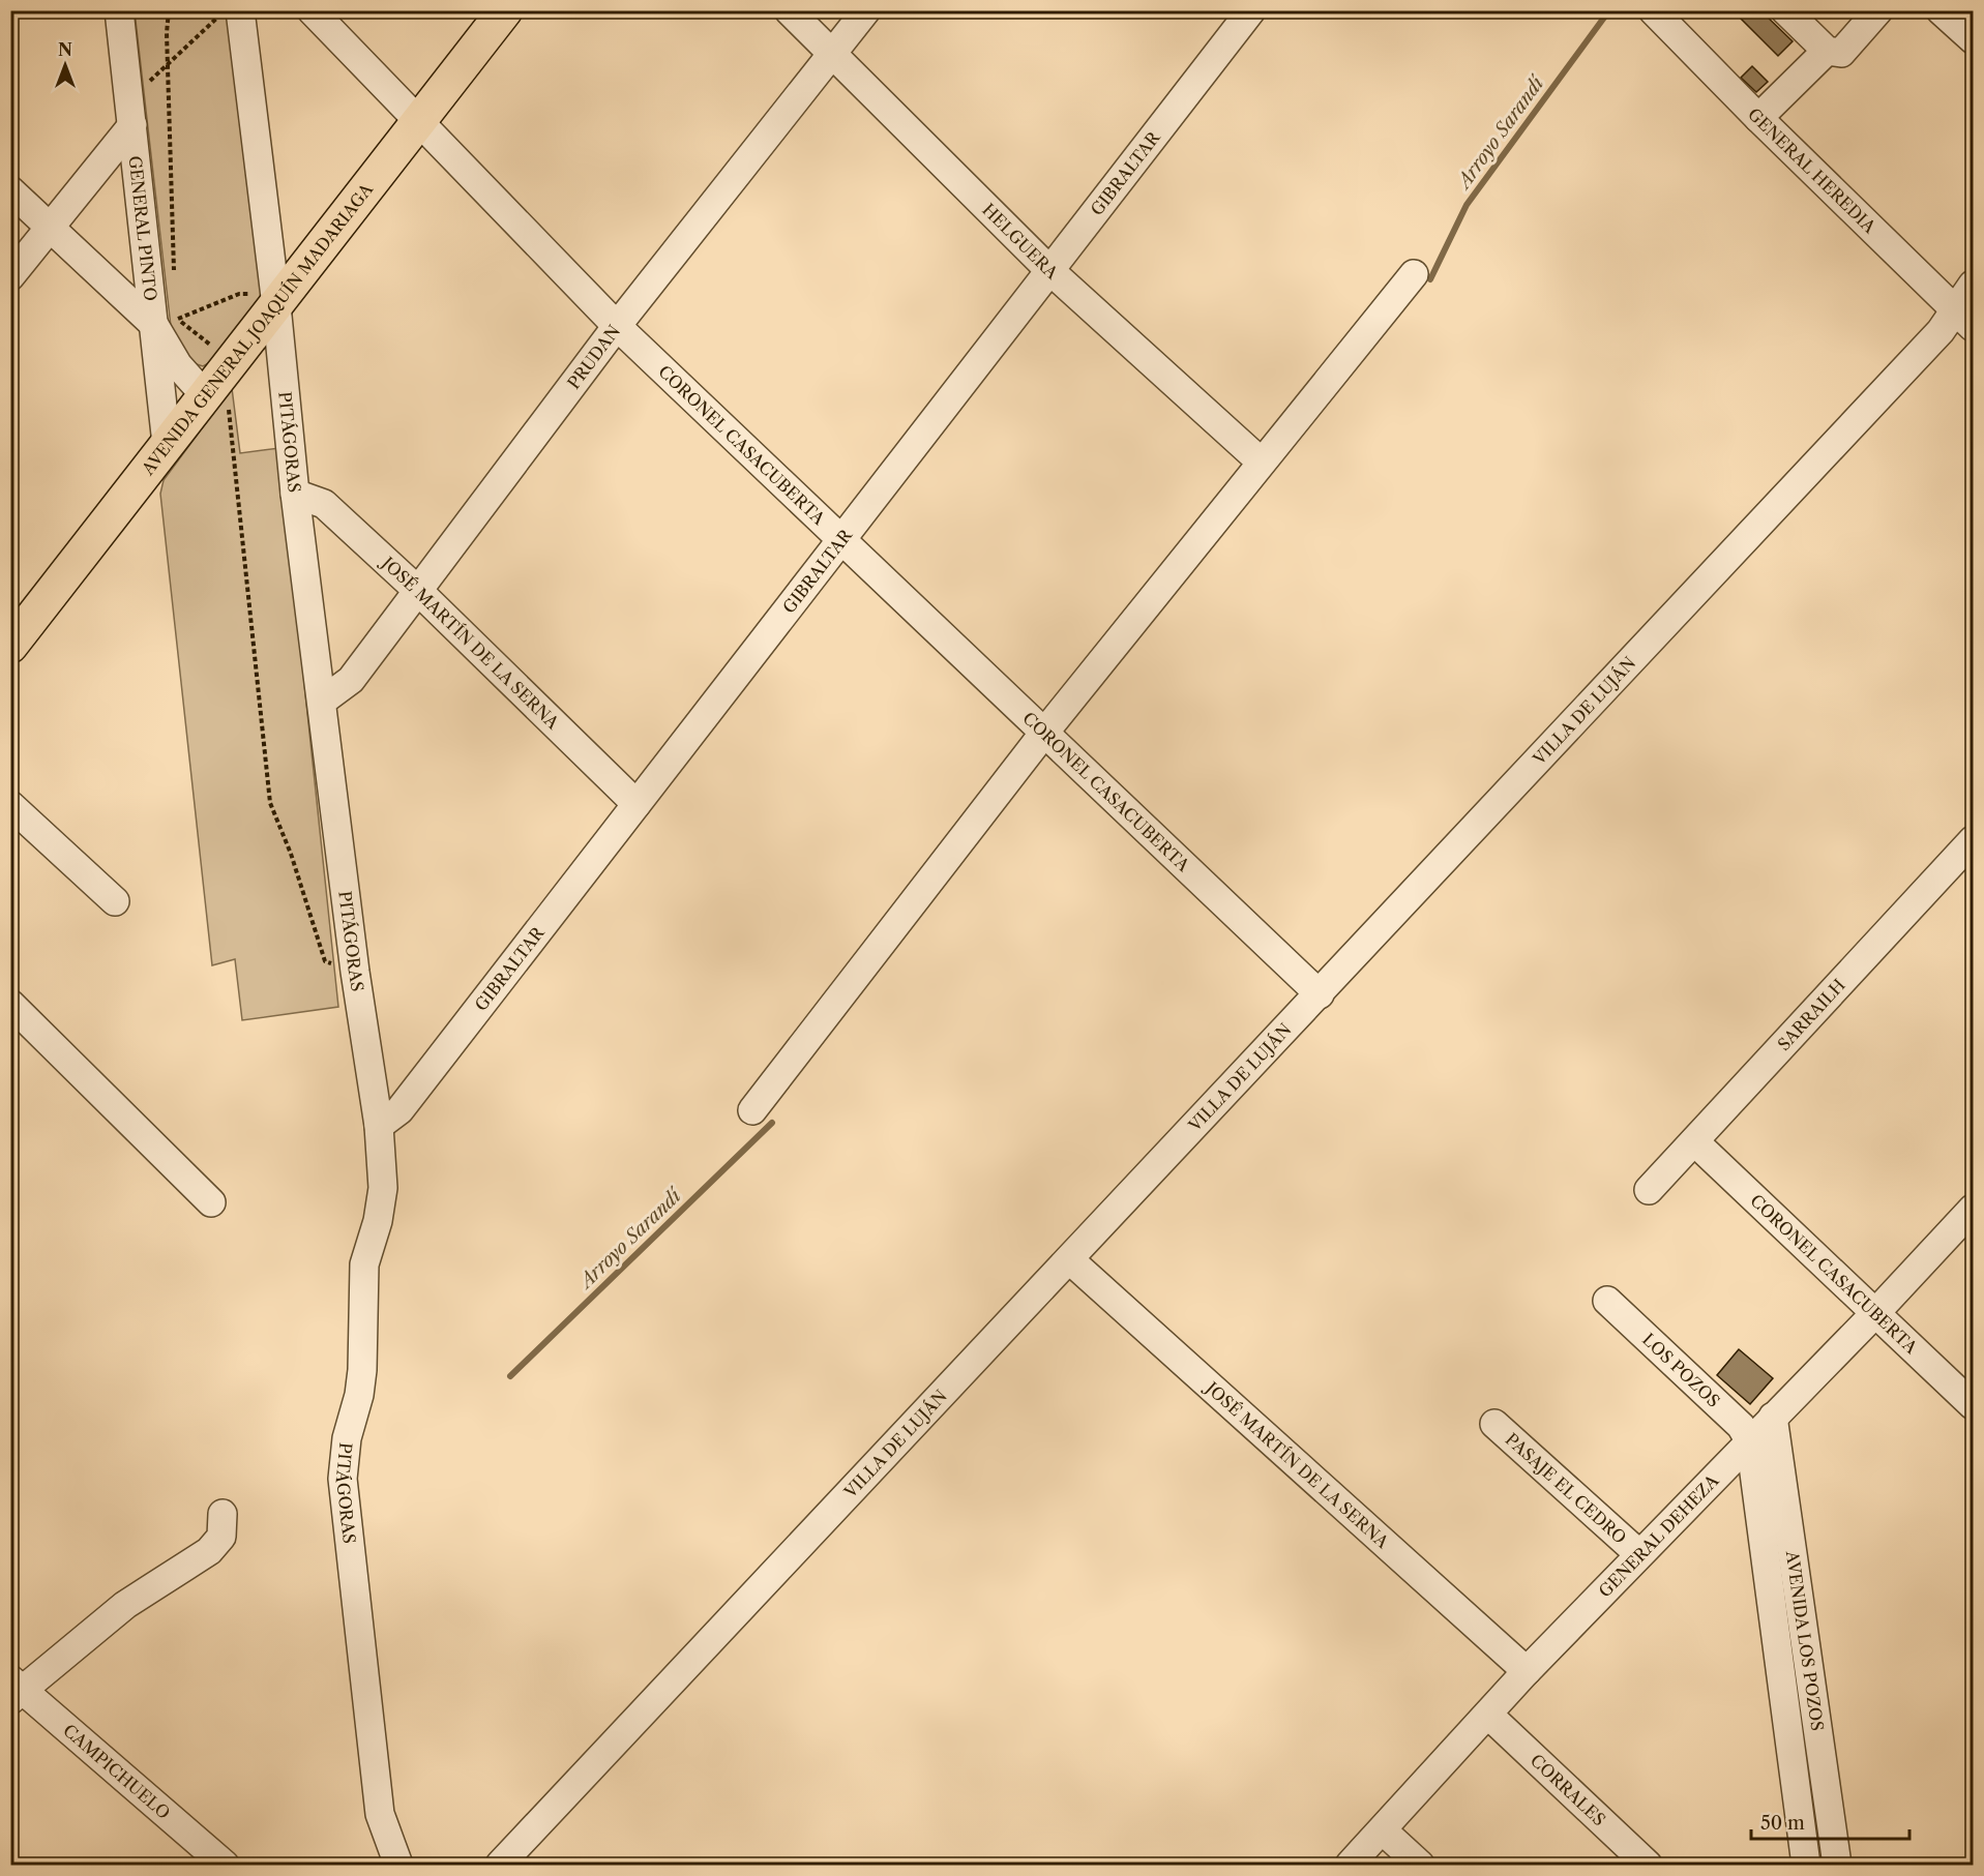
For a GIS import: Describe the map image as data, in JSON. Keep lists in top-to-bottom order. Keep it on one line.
{"streets":{"main road":["AVENIDA GENERAL JOAQUÍN MADARIAGA"],"street":["GENERAL HEREDIA","GIBRALTAR","GENERAL PINTO","HELGUERA","PRUDAN","PITÁGORAS","CORONEL CASACUBERTA","JOSÉ MARTÍN DE LA SERNA","VILLA DE LUJÁN","SARRAILH","LOS POZOS","PASAJE EL CEDRO","GENERAL DEHEZA","AVENIDA LOS POZOS","CAMPICHUELO","CORRALES"]},"crossings":[["GENERAL HEREDIA","VILLA DE LUJÁN"],["GIBRALTAR","HELGUERA"],["GIBRALTAR","PITÁGORAS"],["GIBRALTAR","CORONEL CASACUBERTA"],["GIBRALTAR","JOSÉ MARTÍN DE LA SERNA"],["GENERAL PINTO","AVENIDA GENERAL JOAQUÍN MADARIAGA"],["HELGUERA","PRUDAN"],["AVENIDA GENERAL JOAQUÍN MADARIAGA","PITÁGORAS"],["AVENIDA GENERAL JOAQUÍN MADARIAGA","CORONEL CASACUBERTA"],["PRUDAN","PITÁGORAS"],["PRUDAN","CORONEL CASACUBERTA"],["PRUDAN","JOSÉ MARTÍN DE LA SERNA"],["PITÁGORAS","JOSÉ MARTÍN DE LA SERNA"],["CORONEL CASACUBERTA","VILLA DE LUJÁN"],["CORONEL CASACUBERTA","SARRAILH"],["CORONEL CASACUBERTA","GENERAL DEHEZA"],["JOSÉ MARTÍN DE LA SERNA","VILLA DE LUJÁN"],["JOSÉ MARTÍN DE LA SERNA","GENERAL DEHEZA"],["LOS POZOS","GENERAL DEHEZA"],["LOS POZOS","AVENIDA LOS POZOS"],["PASAJE EL CEDRO","GENERAL DEHEZA"],["GENERAL DEHEZA","AVENIDA LOS POZOS"],["GENERAL DEHEZA","CORRALES"]],"water":["Arroyo Sarandí"],"scale_bar":"50 m","north":"top"}
